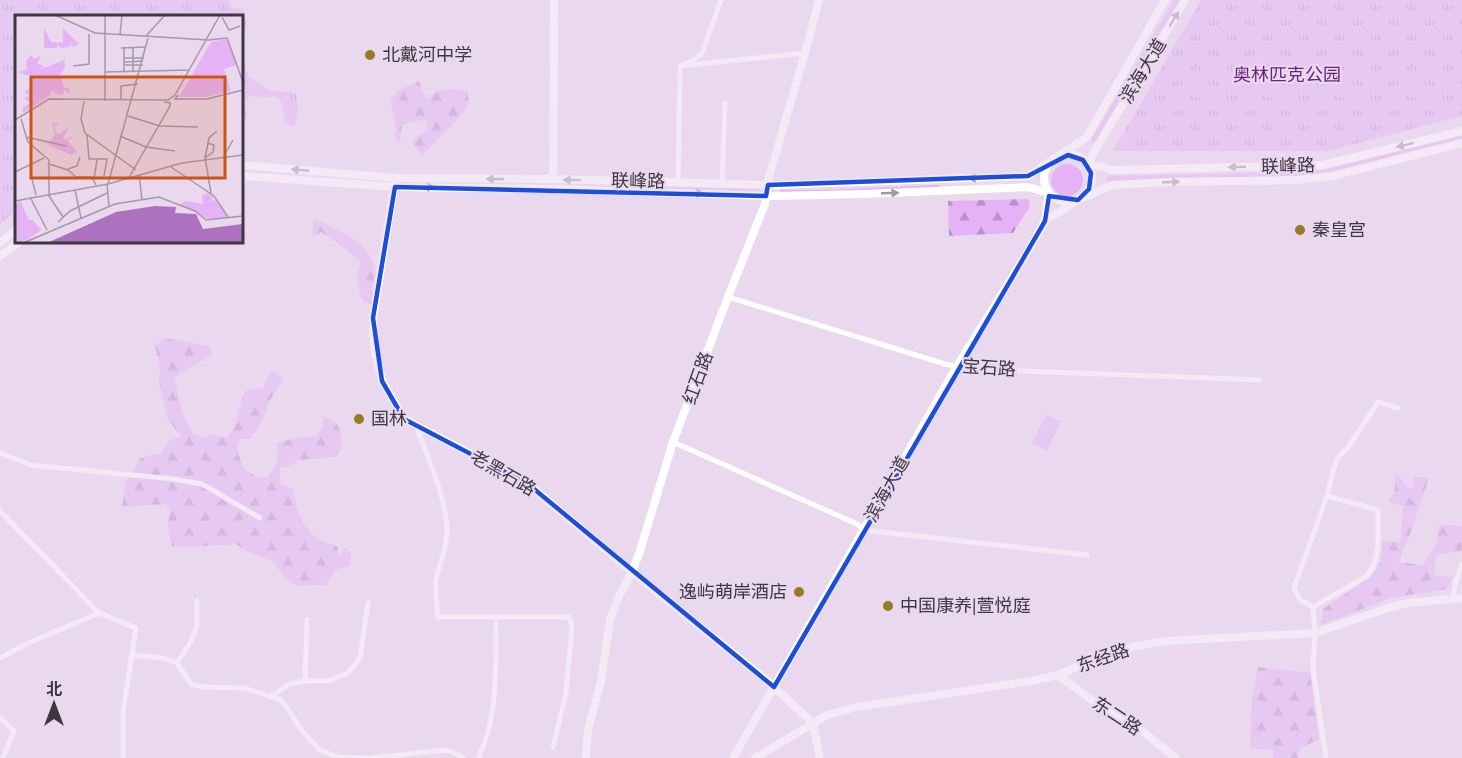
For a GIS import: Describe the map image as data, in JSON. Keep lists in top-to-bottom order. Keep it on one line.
{"streets":{"main road":["滨海大道","联峰路","红石路","老黑石路","东经路","东二路"],"street":["宝石路"]},"crossings":[["滨海大道","联峰路"],["滨海大道","宝石路"],["滨海大道","老黑石路"],["联峰路","红石路"],["联峰路","老黑石路"],["宝石路","红石路"],["红石路","老黑石路"],["老黑石路","东经路"],["东经路","东二路"]],"parks":["奥林匹克公园"],"places":["北戴河中学","秦皇宫","国林","逸屿萌岸酒店","中国康养|萱悦庭"],"north":"top"}
